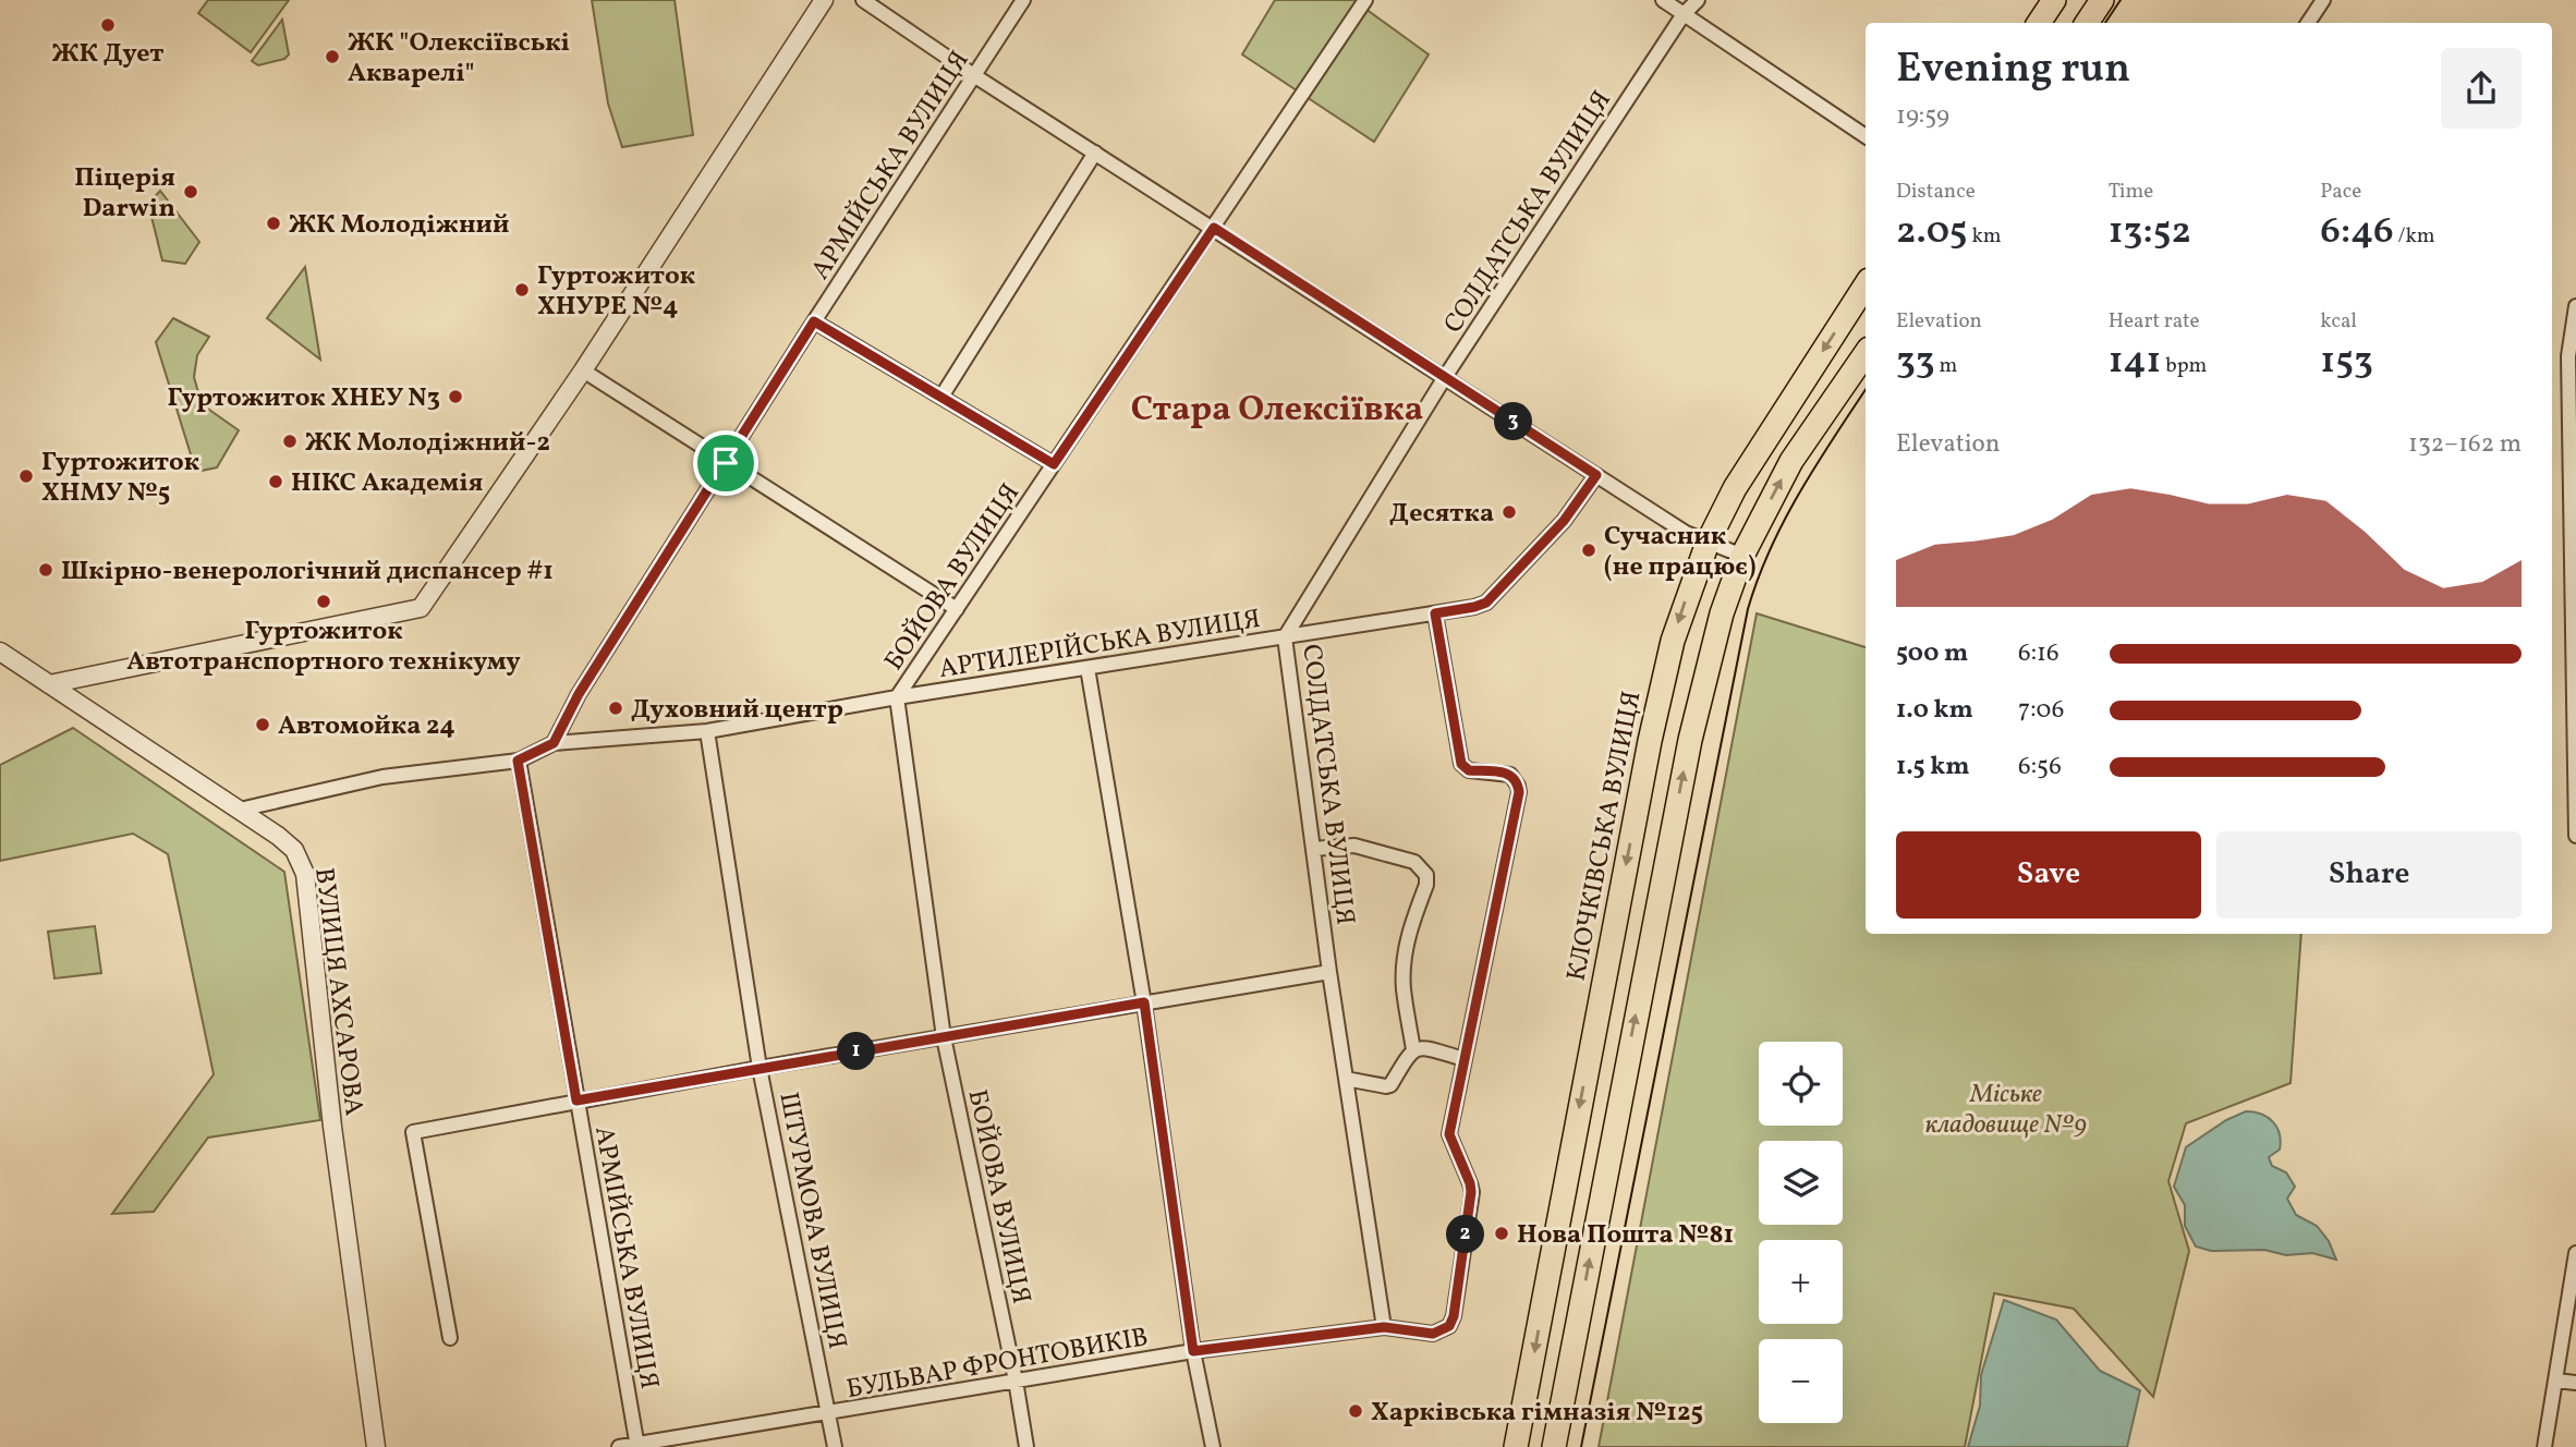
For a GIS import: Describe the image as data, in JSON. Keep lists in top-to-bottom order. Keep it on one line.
{"streets":{"main road":["КЛОЧКІВСЬКА ВУЛИЦЯ"],"street":["АРМІЙСЬКА ВУЛИЦЯ","СОЛДАТСЬКА ВУЛИЦЯ","БОЙОВА ВУЛИЦЯ","АРТИЛЕРІЙСЬКА ВУЛИЦЯ","ВУЛИЦЯ АХСАРОВА","ШТУРМОВА ВУЛИЦЯ","БУЛЬВАР ФРОНТОВИКІВ"]},"crossings":[["АРМІЙСЬКА ВУЛИЦЯ","АРТИЛЕРІЙСЬКА ВУЛИЦЯ"],["АРМІЙСЬКА ВУЛИЦЯ","БУЛЬВАР ФРОНТОВИКІВ"],["СОЛДАТСЬКА ВУЛИЦЯ","АРТИЛЕРІЙСЬКА ВУЛИЦЯ"],["СОЛДАТСЬКА ВУЛИЦЯ","БУЛЬВАР ФРОНТОВИКІВ"],["БОЙОВА ВУЛИЦЯ","АРТИЛЕРІЙСЬКА ВУЛИЦЯ"],["БОЙОВА ВУЛИЦЯ","БУЛЬВАР ФРОНТОВИКІВ"],["АРТИЛЕРІЙСЬКА ВУЛИЦЯ","ВУЛИЦЯ АХСАРОВА"],["АРТИЛЕРІЙСЬКА ВУЛИЦЯ","ШТУРМОВА ВУЛИЦЯ"],["АРТИЛЕРІЙСЬКА ВУЛИЦЯ","БУЛЬВАР ФРОНТОВИКІВ"],["ШТУРМОВА ВУЛИЦЯ","БУЛЬВАР ФРОНТОВИКІВ"]],"districts":["Стара Олексіївка"],"parks":["Міське кладовище №9"],"places":["ЖК Дует","ЖК \"Олексіївські Акварелі\"","Піцерія Darwin","ЖК Молодіжний","Гуртожиток ХНУРЕ №4","Гуртожиток ХНЕУ N3","ЖК Молодіжний-2","Гуртожиток ХНМУ №5","НІКС Академія","Десятка","Сучасник (не працює)","Шкірно-венерологічний диспансер #1","Гуртожиток Автотранспортного технікуму","Духовний центр","Автомойка 24","Нова Пошта №81","Харківська гімназія №125"],"page":{"heading":["Evening run","19:59"],"stats":[["Distance","2.05 km"],["Time","13:52"],["Pace","6:46 /km"],["Elevation","33 m"],["Heart rate","141 bpm"],["kcal","153"]],"pins":["3","1","2"],"chart":["Elevation","132–162 m"],"list":[{"name":"500 m","note":"6:16"},{"name":"1.0 km","note":"7:06"},{"name":"1.5 km","note":"6:56"}],"buttons":["Save","Share"],"map_buttons":["+","−"]}}
